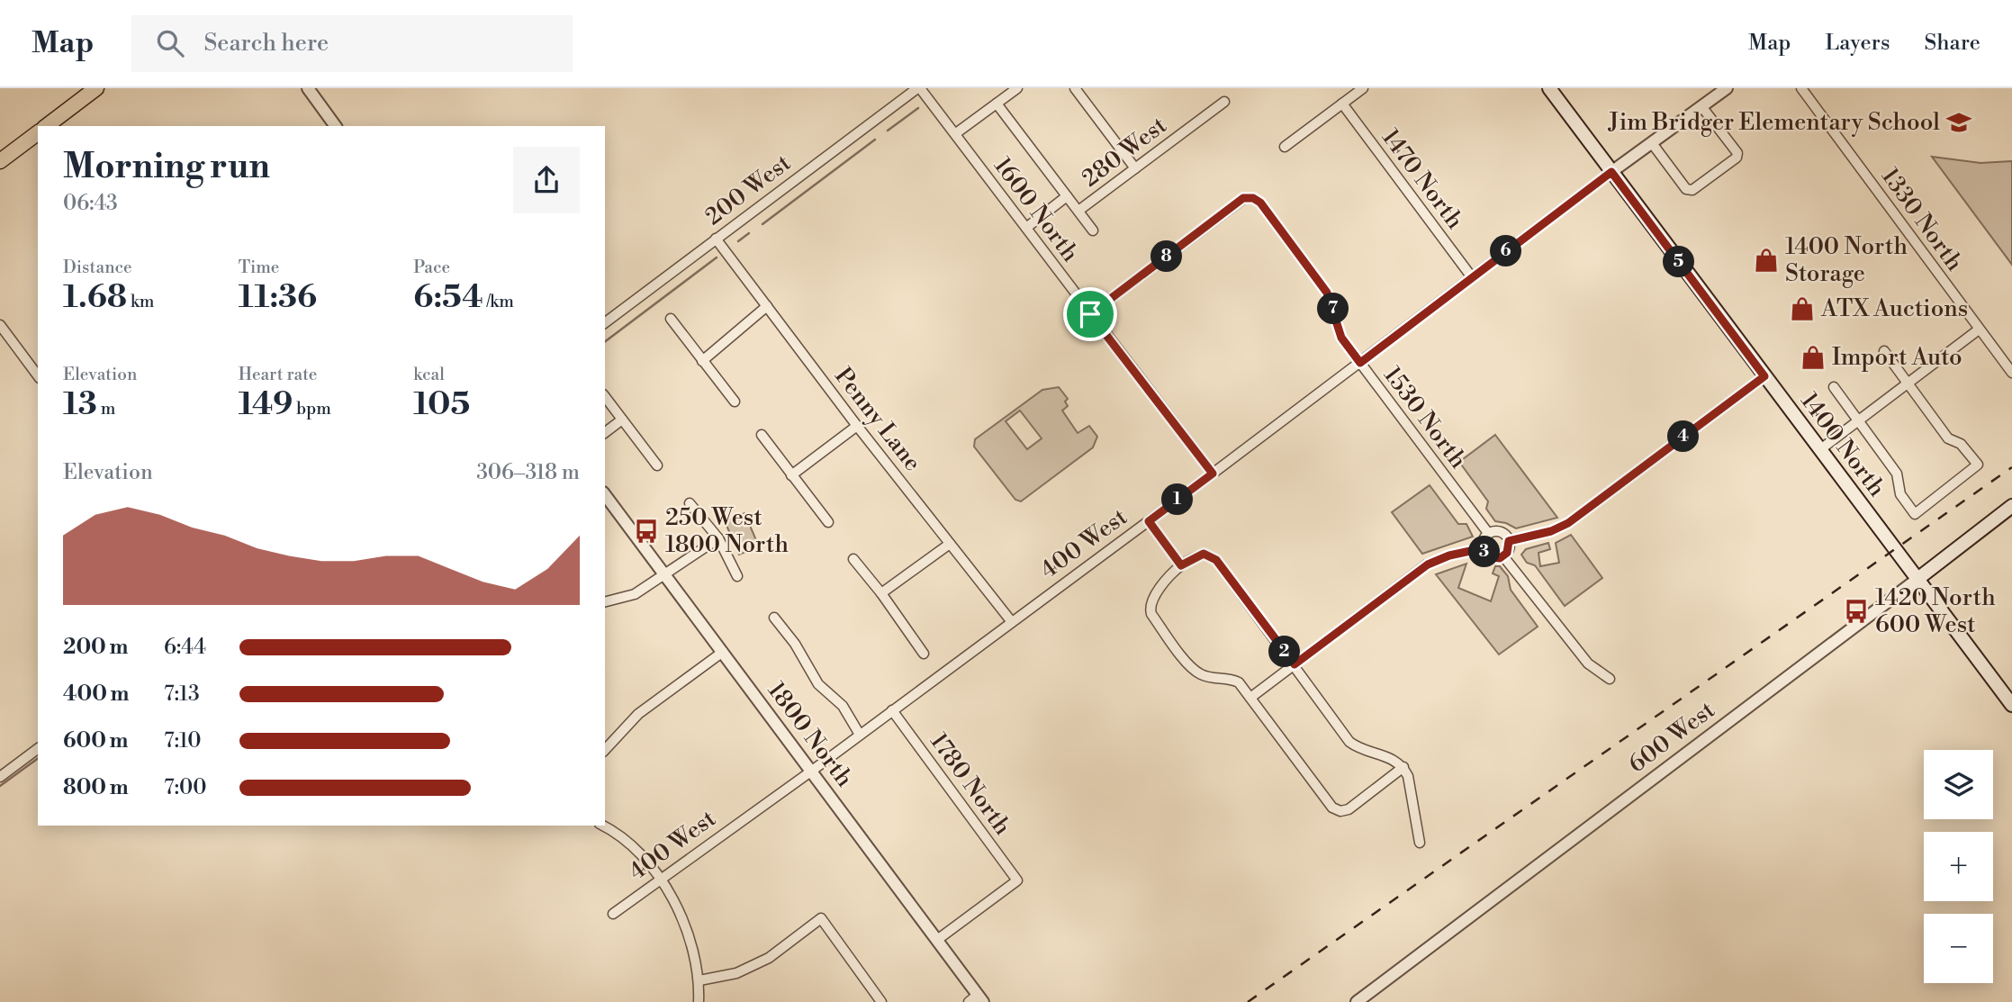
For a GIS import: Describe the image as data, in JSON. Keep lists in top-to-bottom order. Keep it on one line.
{"streets":{"main road":["1400 North","600 West"],"street":["280 West","1470 North","200 West","1600 North","1330 North","1530 North","Penny Lane","400 West","1800 North","1780 North"]},"crossings":[["1470 North","400 West"],["200 West","1600 North"],["200 West","Penny Lane"],["1600 North","1530 North"],["1600 North","400 West"],["1530 North","400 West"],["Penny Lane","400 West"],["1400 North","400 West"],["1400 North","600 West"],["400 West","1800 North"],["400 West","1780 North"],["1800 North","1780 North"]],"places":{"school or university":["Jim Bridger Elementary School"],"shop":["1400 North Storage","ATX Auctions","Import Auto"],"bus stop":["250 West 1800 North","1420 North 600 West"]},"page":{"header":"Map","search":"Search here","nav":["Map","Layers","Share"],"heading":["Morning run","06:43"],"stats":[["Distance","1.68 km"],["Time","11:36"],["Pace","6:54 /km"],["Elevation","13 m"],["Heart rate","149 bpm"],["kcal","105"]],"pins":["6","8","5","7","4","1","3","2"],"chart":["Elevation","306–318 m"],"list":[{"name":"200 m","note":"6:44"},{"name":"400 m","note":"7:13"},{"name":"600 m","note":"7:10"},{"name":"800 m","note":"7:00"}],"map_buttons":["+","−"]}}
